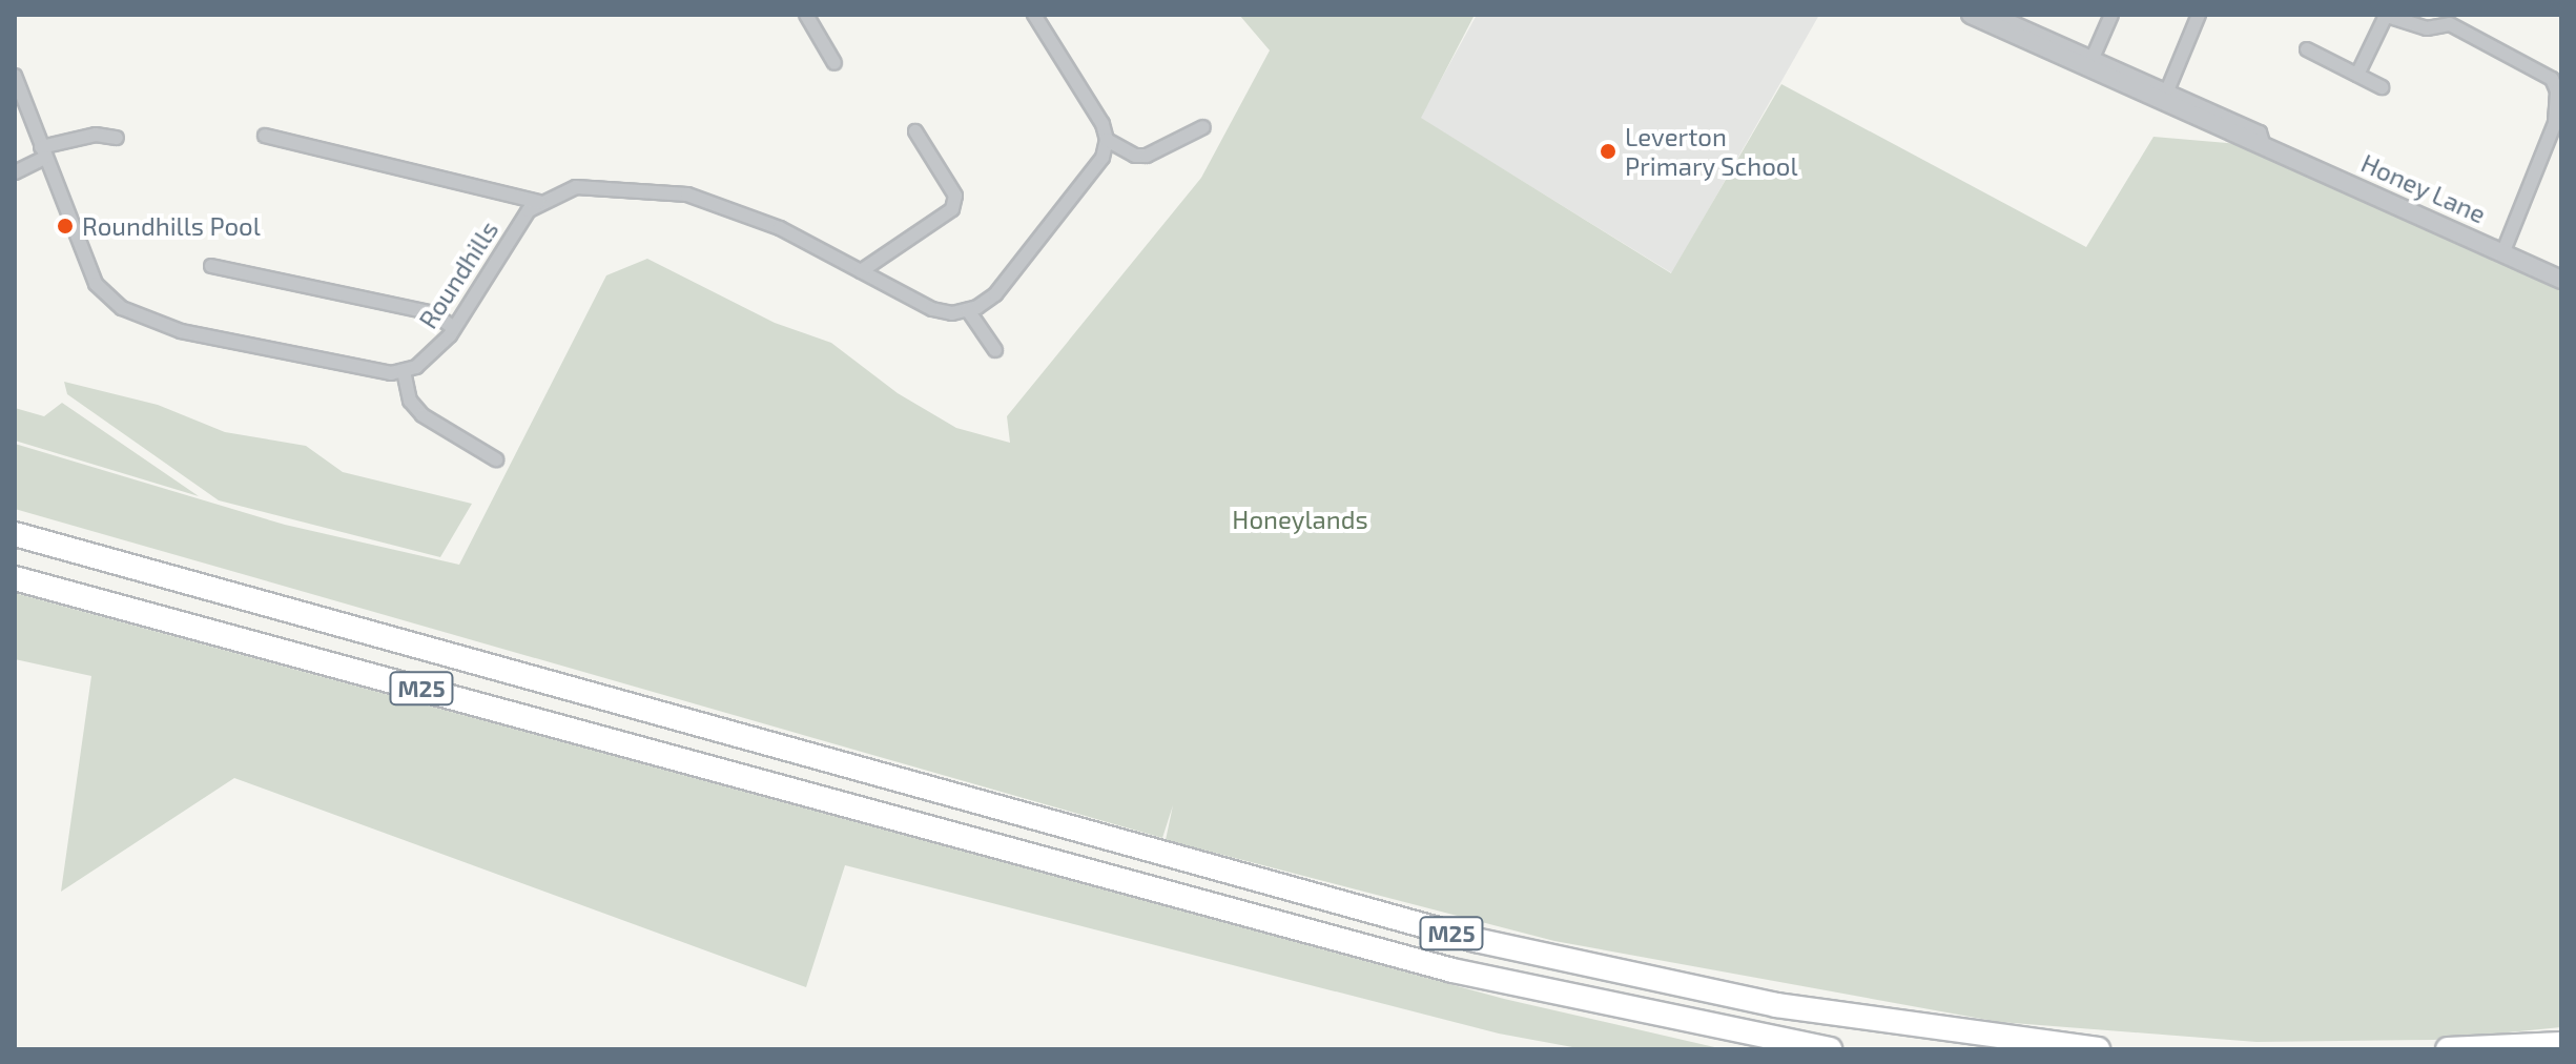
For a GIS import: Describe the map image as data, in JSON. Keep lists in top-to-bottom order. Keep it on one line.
{"streets":{"highway":["M25"],"street":["Honey Lane","Roundhills"]},"parks":["Honeylands"],"places":["Leverton Primary School","Roundhills Pool"]}
